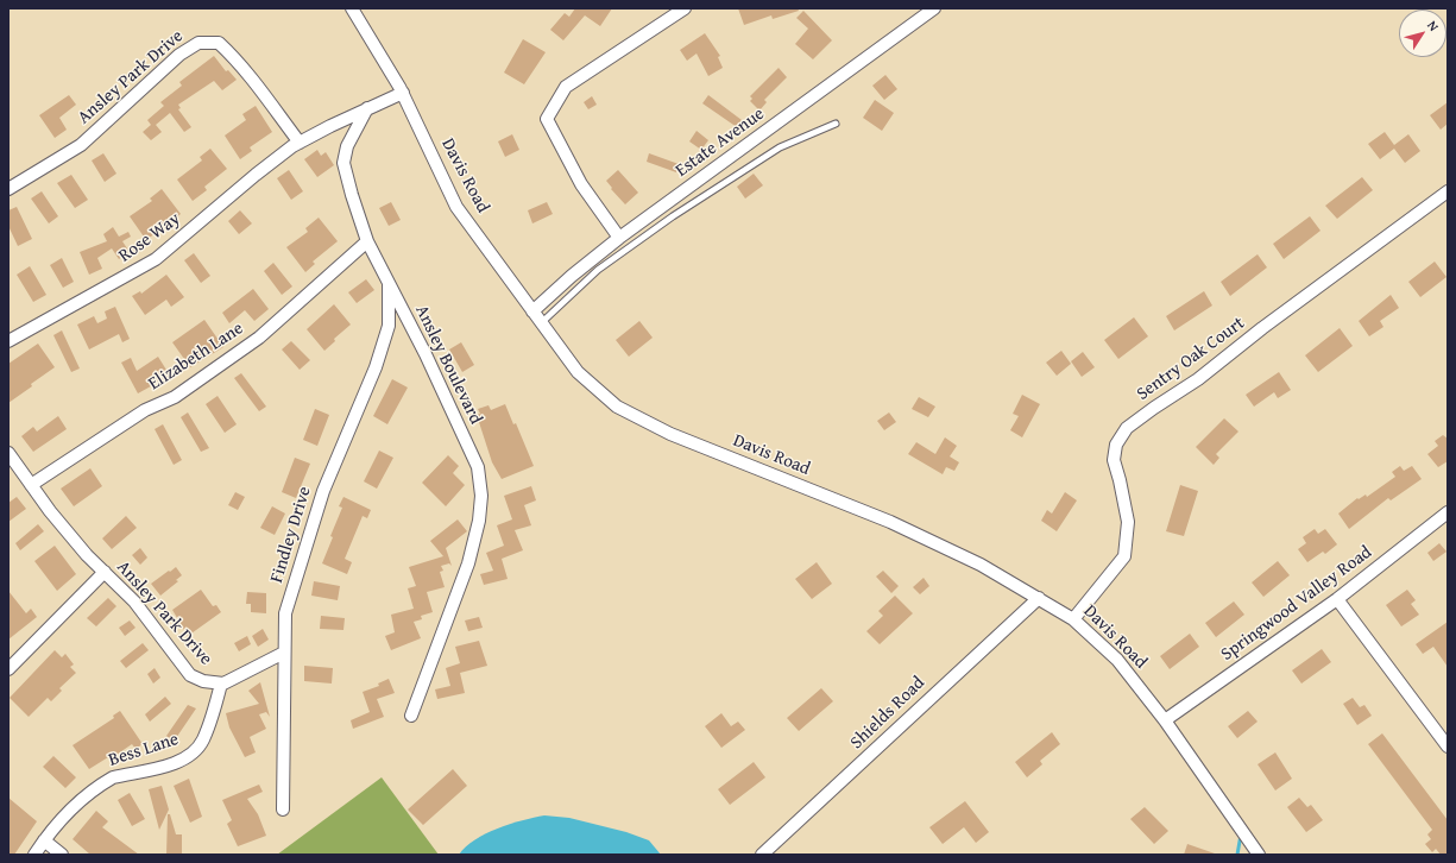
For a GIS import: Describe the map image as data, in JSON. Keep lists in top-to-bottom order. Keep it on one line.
{"streets":{"street":["Ansley Park Drive","Estate Avenue","Davis Road","Rose Way","Elizabeth Lane","Sentry Oak Court","Ansley Boulevard","Findley Drive","Springwood Valley Road","Shields Road","Bess Lane"]},"crossings":[["Ansley Park Drive","Rose Way"],["Ansley Park Drive","Elizabeth Lane"],["Ansley Park Drive","Findley Drive"],["Ansley Park Drive","Bess Lane"],["Estate Avenue","Davis Road"],["Davis Road","Sentry Oak Court"],["Davis Road","Springwood Valley Road"],["Davis Road","Shields Road"],["Elizabeth Lane","Ansley Boulevard"],["Ansley Boulevard","Findley Drive"]],"north":"top right"}
